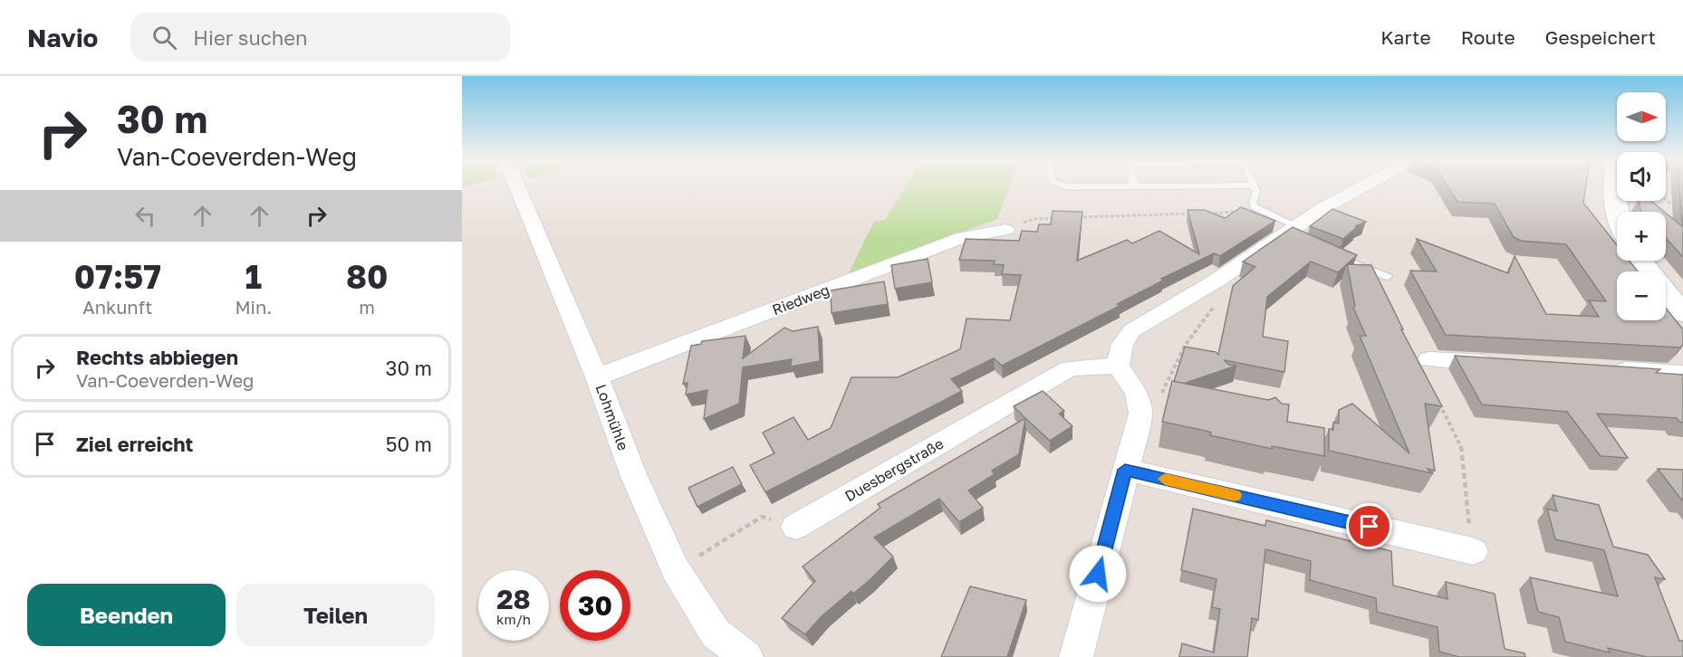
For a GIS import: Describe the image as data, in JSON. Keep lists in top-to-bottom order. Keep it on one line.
{"streets":{"street":["Riedweg","Lohmühle","Duesbergstraße"]},"crossings":[["Riedweg","Lohmühle"]],"north":"right","page":{"header":"Navio","search":"Hier suchen","nav":["Karte","Route","Gespeichert"],"turn":["30 m","Van-Coeverden-Weg"],"map_buttons":["+","−"],"eta":["07:57","Ankunft","1","Min.","80","m"],"list":[{"name":"Rechts abbiegen","note":"Van-Coeverden-Weg","value":"30 m"},{"name":"Ziel erreicht","value":"50 m"}],"speed":"28 km/h","limit":"30","buttons":["Beenden","Teilen"]}}
